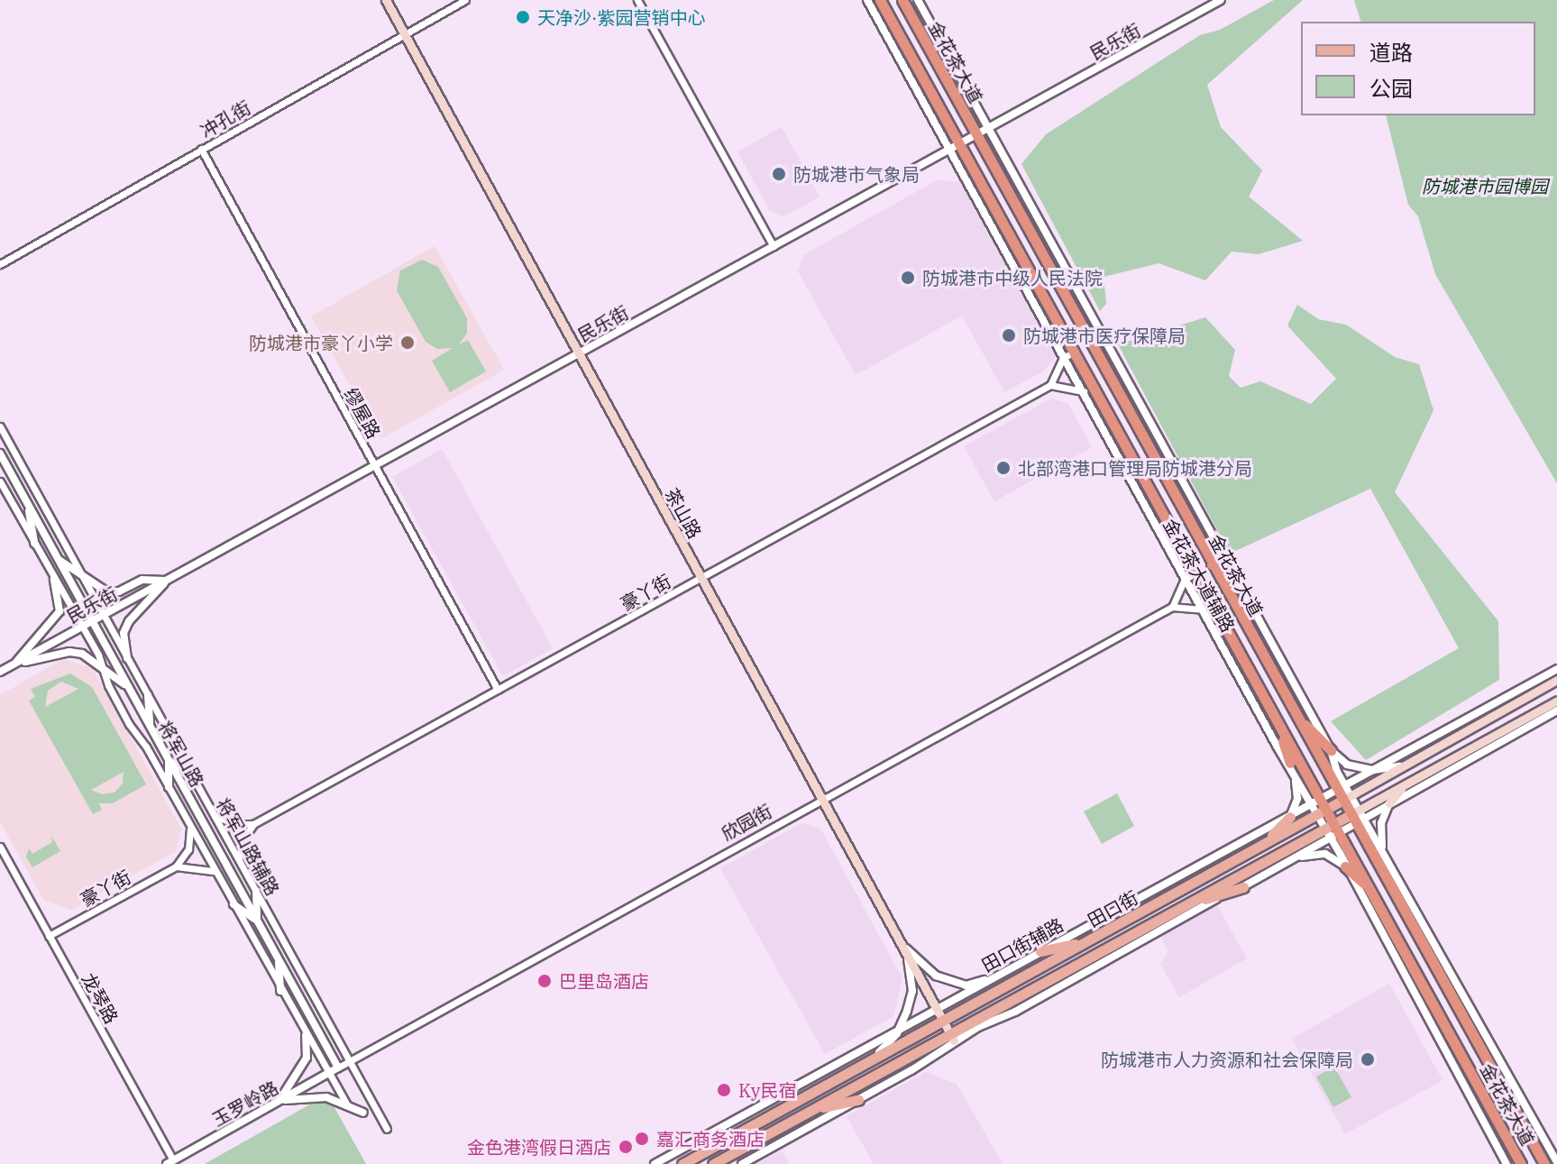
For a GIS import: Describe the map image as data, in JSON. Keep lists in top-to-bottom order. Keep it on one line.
{"streets":{"highway":["金花茶大道"],"main road":["茶山路","田口街"],"street":["民乐街","冲孔街","缪屋路","金花茶大道辅路","豪丫街","将军山路","欣园街","将军山路辅路","田口街辅路","龙琴路","玉罗岭路"]},"crossings":[["民乐街","金花茶大道"],["民乐街","缪屋路"],["民乐街","茶山路"],["民乐街","金花茶大道辅路"],["民乐街","将军山路"],["民乐街","将军山路辅路"],["金花茶大道","金花茶大道辅路"],["金花茶大道","田口街"],["金花茶大道","田口街辅路"],["冲孔街","缪屋路"],["冲孔街","茶山路"],["缪屋路","豪丫街"],["茶山路","豪丫街"],["茶山路","欣园街"],["茶山路","田口街"],["茶山路","田口街辅路"],["金花茶大道辅路","田口街"],["金花茶大道辅路","田口街辅路"],["豪丫街","龙琴路"],["将军山路","欣园街"],["将军山路","玉罗岭路"],["欣园街","将军山路辅路"],["欣园街","玉罗岭路"],["田口街","田口街辅路"],["龙琴路","玉罗岭路"]],"parks":["防城港市园博园"],"places":["天净沙·紫园营销中心","防城港市气象局","防城港市中级人民法院","防城港市医疗保障局","防城港市豪丫小学","北部湾港口管理局防城港分局","巴里岛酒店","防城港市人力资源和社会保障局","Ky民宿","嘉汇商务酒店","金色港湾假日酒店"],"legend":["道路","公园"]}
